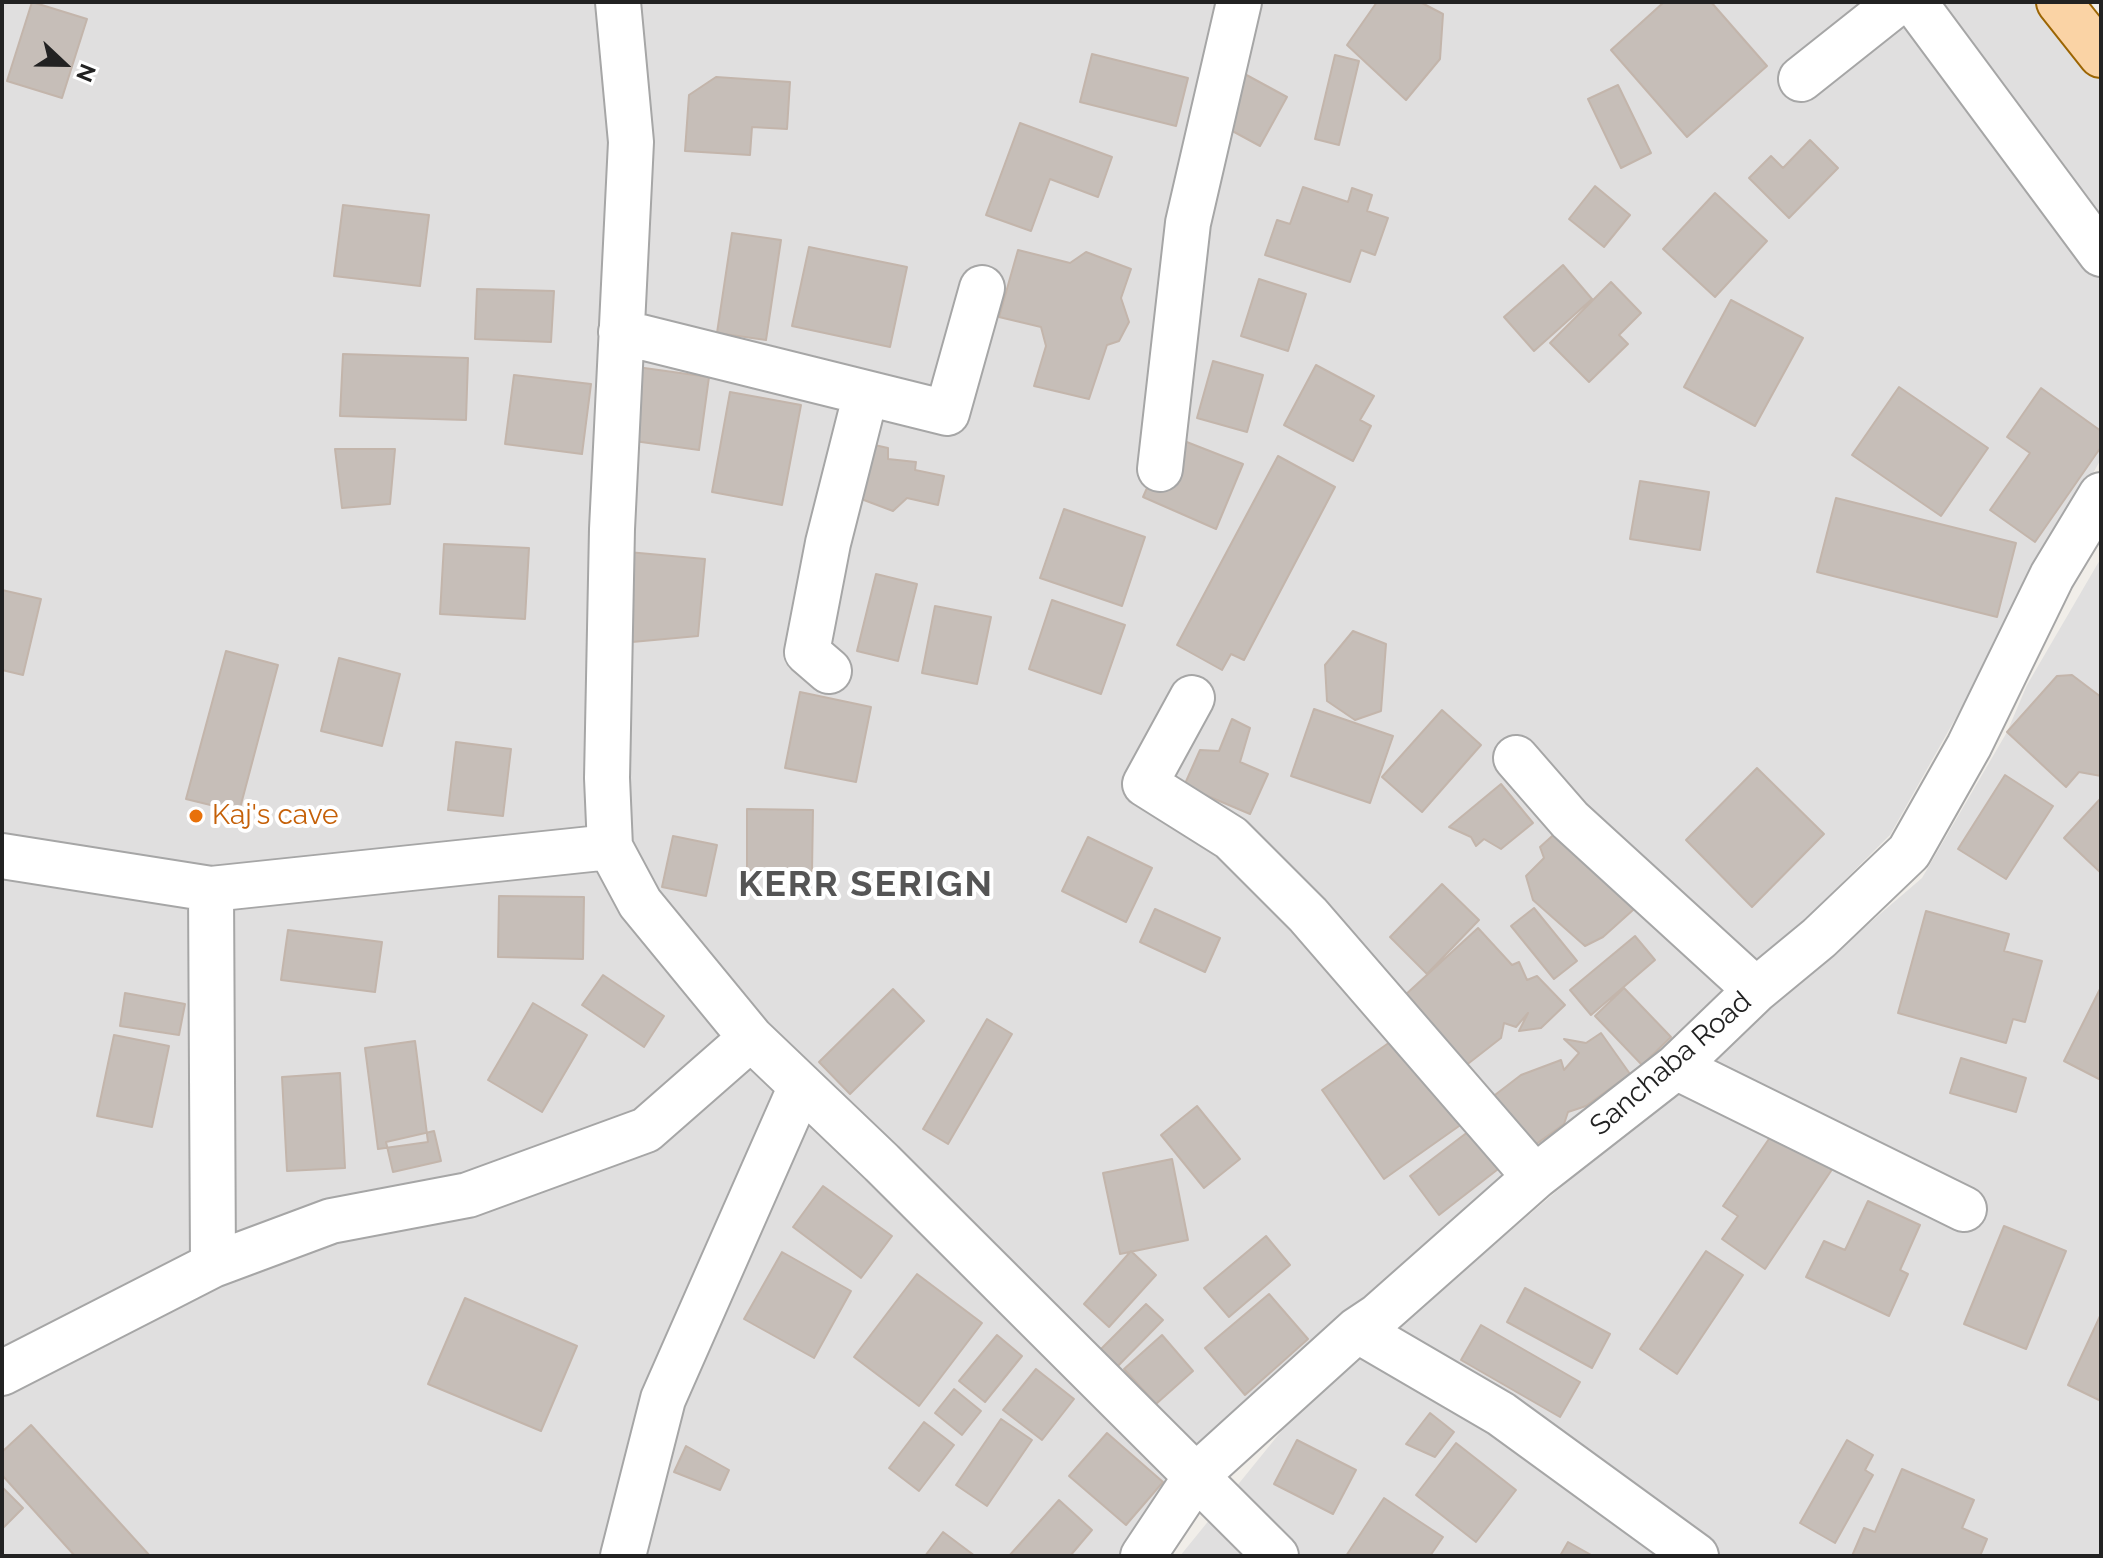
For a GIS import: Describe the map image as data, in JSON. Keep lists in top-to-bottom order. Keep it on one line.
{"streets":{"street":["Sanchaba Road"]},"districts":["KERR SERIGN"],"places":["Kaj's cave"],"north":"right"}
